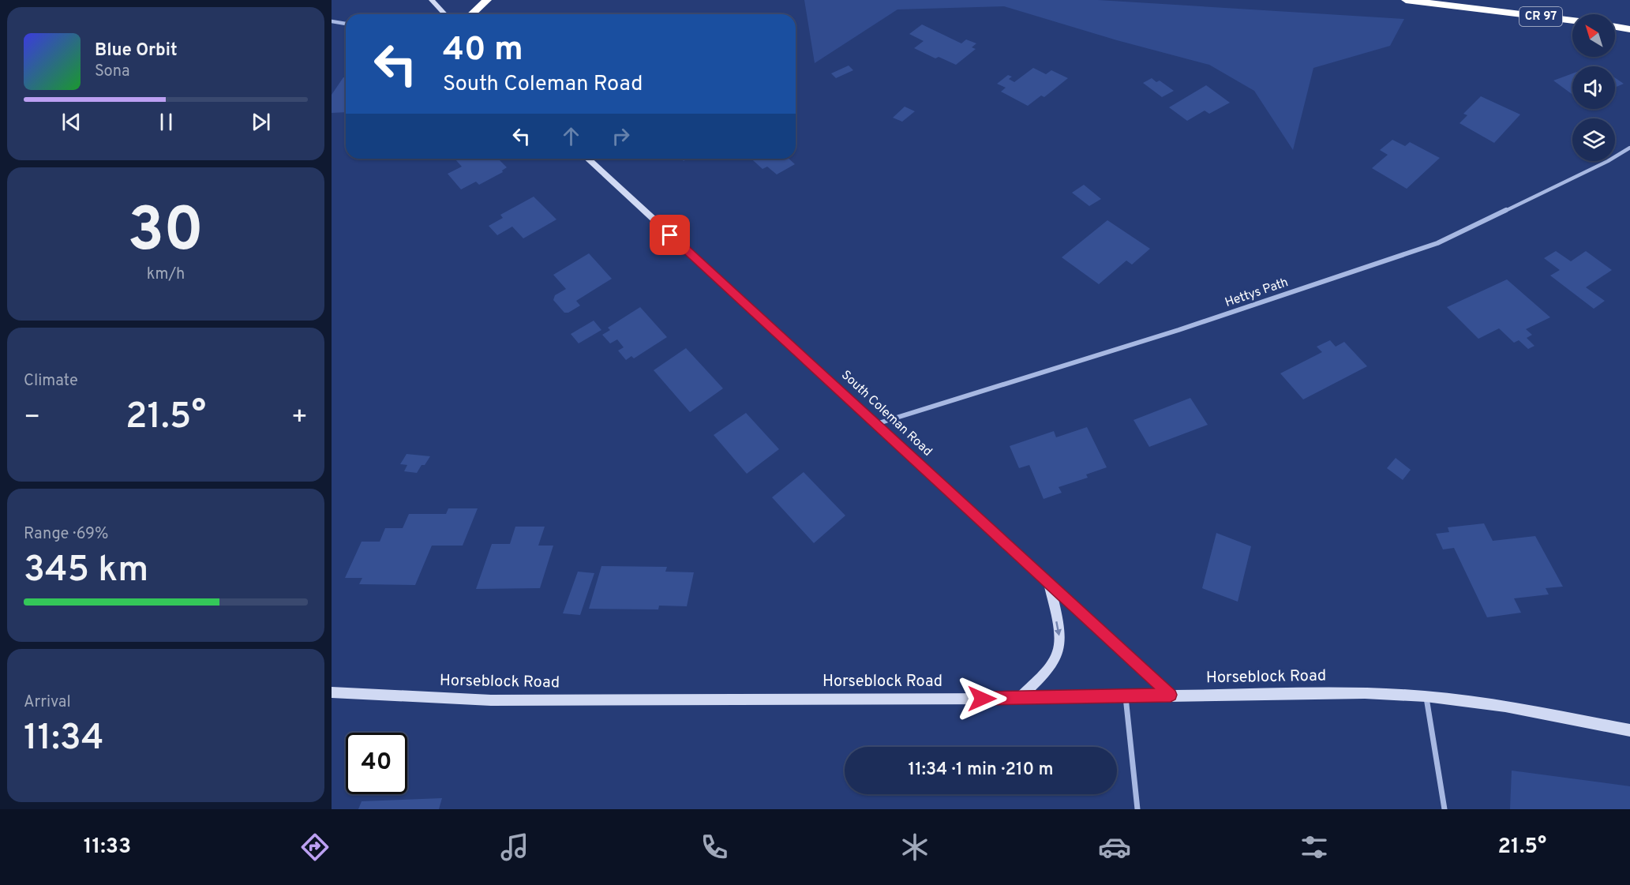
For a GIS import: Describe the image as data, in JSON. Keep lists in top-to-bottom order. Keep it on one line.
{"streets":{"highway":["CR 97"],"street":["Hettys Path","South Coleman Road","Horseblock Road"]},"crossings":[["Hettys Path","South Coleman Road"],["South Coleman Road","Horseblock Road"]],"north":"top left","page":{"turn":["40 m","South Coleman Road"],"song":["Blue Orbit","Sona"],"tile":[["30","km/h"],"Climate",["Range · 69%","345 km"],["Arrival","11:34"]],"heat":["−","21.5°","+"],"limit":"40","trip":"11:34 · 1 min · 210 m","tabs":["11:33","21.5°"]}}
